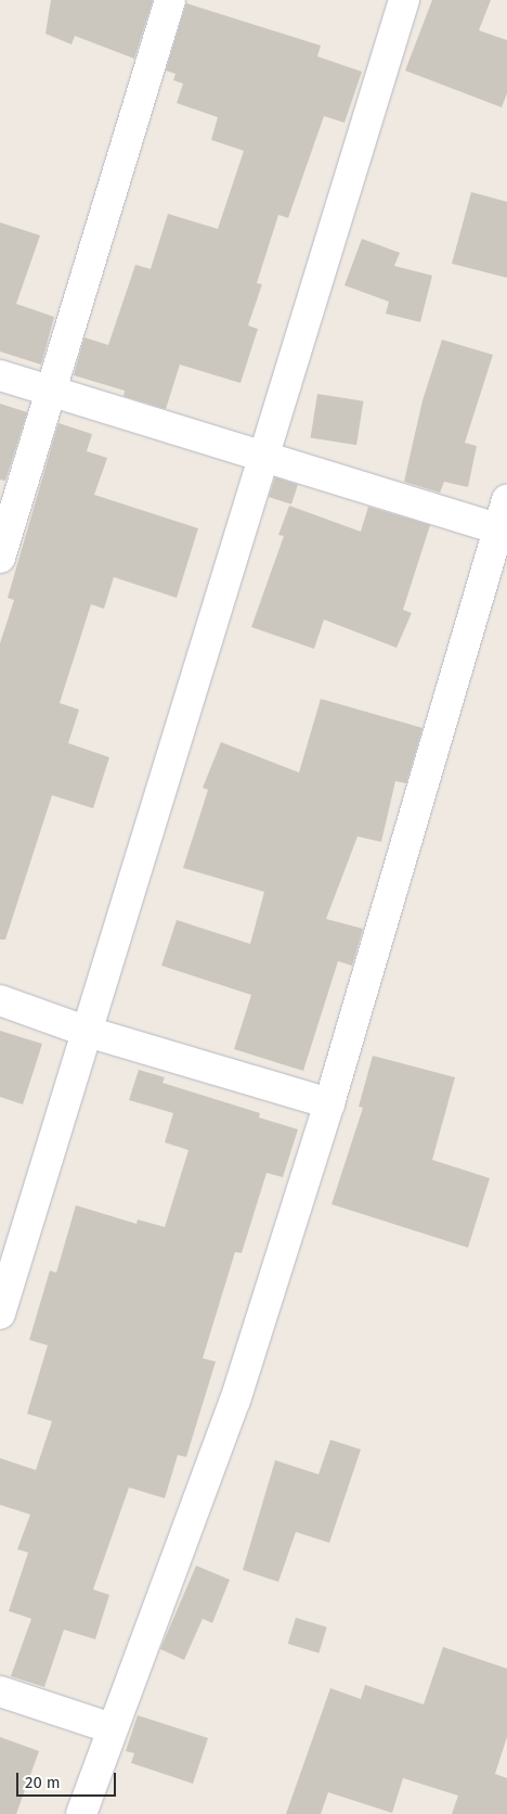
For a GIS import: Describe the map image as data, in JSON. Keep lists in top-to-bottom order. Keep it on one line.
{"scale_bar":"20 m"}
